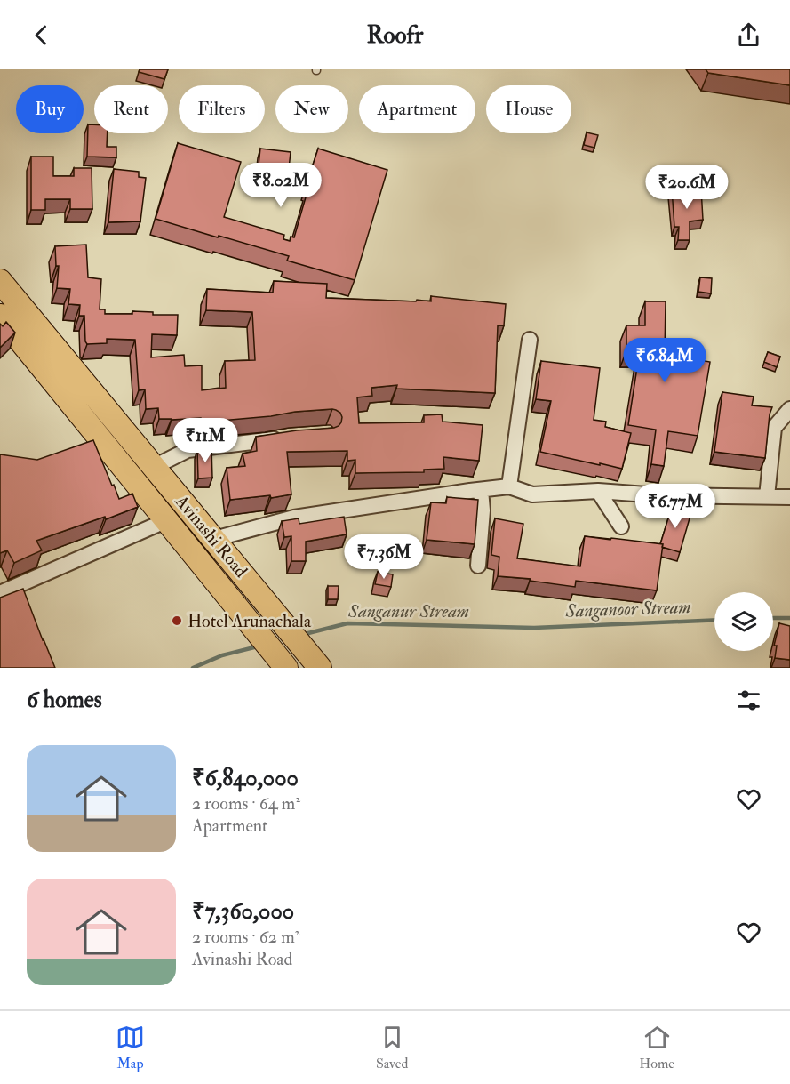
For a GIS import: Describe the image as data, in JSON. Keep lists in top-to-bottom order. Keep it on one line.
{"streets":{"main road":["Avinashi Road"]},"water":["Sanganoor Stream","Sanganur Stream"],"places":["Hotel Arunachala"],"page":{"header":"Roofr","chip":["Buy","Rent","Filters","New","Apartment","House"],"price":["₹8.02M","₹20.6M","₹6.84M","₹11M","₹6.77M","₹7.36M"],"heading":"6 homes","list":[{"name":"₹6,840,000","note":"2 rooms · 64 m² · Apartment"},{"name":"₹7,360,000","note":"2 rooms · 62 m² · Avinashi Road"}],"tabs":["Map","Saved","Home"]}}
